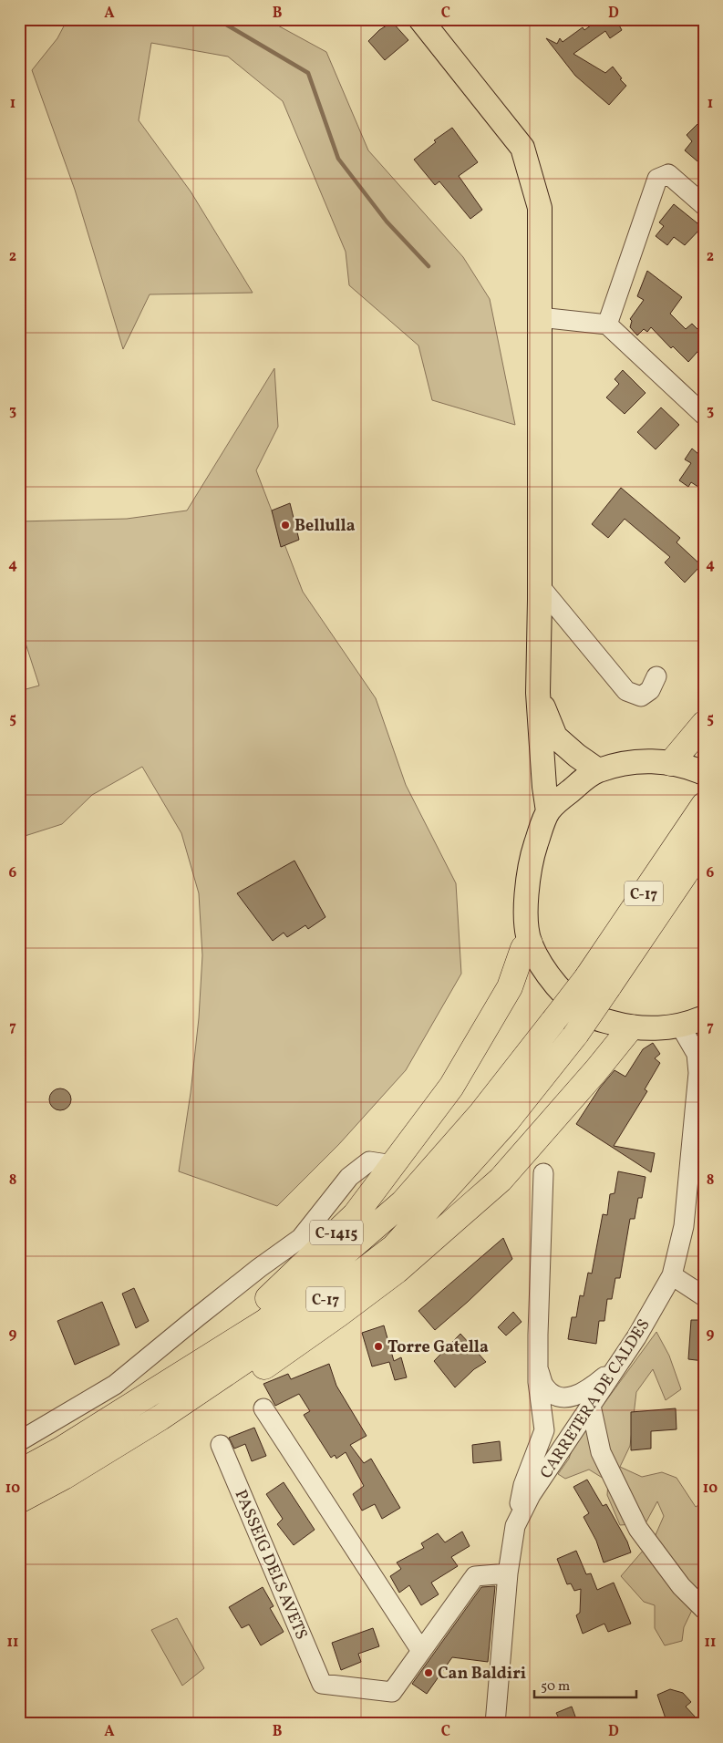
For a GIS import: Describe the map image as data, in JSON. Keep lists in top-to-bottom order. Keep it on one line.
{"streets":{"highway":["C-17","C-1415"],"street":["CARRETERA DE CALDES","PASSEIG DELS AVETS"]},"crossings":[["C-17","C-1415"]],"places":["Bellulla","Torre Gatella","Can Baldiri"],"scale_bar":"50 m","grid":{"columns":["A","B","C","D"],"rows":["1","2","3","4","5","6","7","8","9","10","11"]}}
